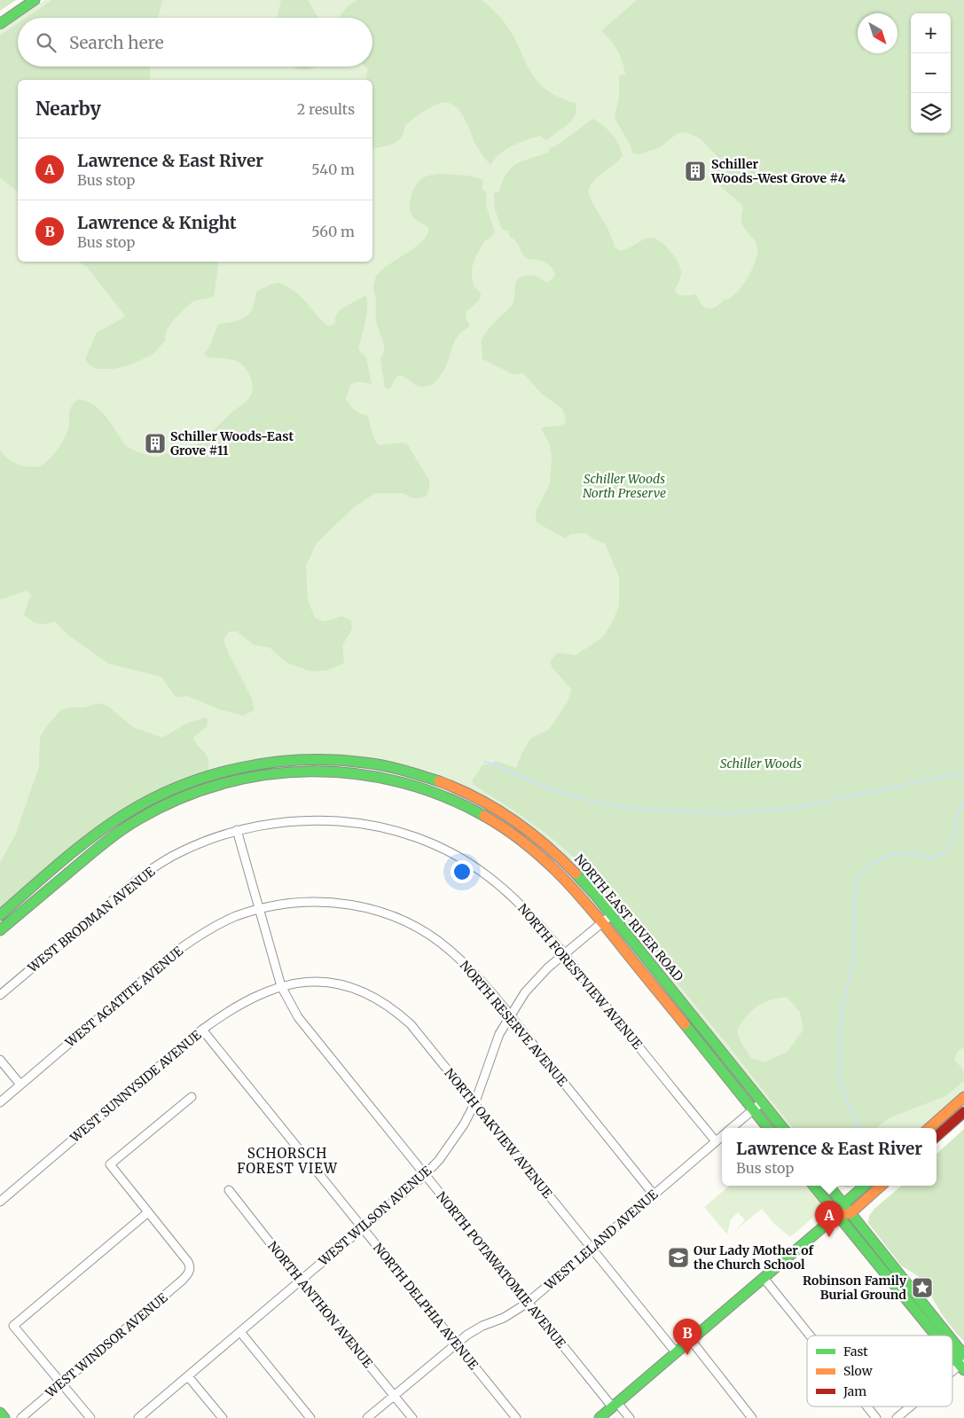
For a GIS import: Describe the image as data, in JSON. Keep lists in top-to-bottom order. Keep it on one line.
{"streets":{"main road":["NORTH EAST RIVER ROAD"],"street":["WEST BRODMAN AVENUE","NORTH FORESTVIEW AVENUE","WEST AGATITE AVENUE","NORTH RESERVE AVENUE","WEST SUNNYSIDE AVENUE","NORTH OAKVIEW AVENUE","WEST WILSON AVENUE","WEST LELAND AVENUE","NORTH POTAWATOMIE AVENUE","NORTH ANTHON AVENUE","NORTH DELPHIA AVENUE","WEST WINDSOR AVENUE"]},"crossings":[["NORTH EAST RIVER ROAD","WEST WILSON AVENUE"],["NORTH EAST RIVER ROAD","WEST LELAND AVENUE"],["WEST BRODMAN AVENUE","NORTH FORESTVIEW AVENUE"],["WEST BRODMAN AVENUE","NORTH POTAWATOMIE AVENUE"],["NORTH FORESTVIEW AVENUE","WEST WILSON AVENUE"],["NORTH FORESTVIEW AVENUE","WEST LELAND AVENUE"],["NORTH FORESTVIEW AVENUE","NORTH POTAWATOMIE AVENUE"],["WEST AGATITE AVENUE","NORTH RESERVE AVENUE"],["WEST AGATITE AVENUE","NORTH POTAWATOMIE AVENUE"],["NORTH RESERVE AVENUE","WEST WILSON AVENUE"],["NORTH RESERVE AVENUE","WEST LELAND AVENUE"],["NORTH RESERVE AVENUE","NORTH POTAWATOMIE AVENUE"],["WEST SUNNYSIDE AVENUE","NORTH OAKVIEW AVENUE"],["WEST SUNNYSIDE AVENUE","NORTH POTAWATOMIE AVENUE"],["WEST SUNNYSIDE AVENUE","NORTH DELPHIA AVENUE"],["NORTH OAKVIEW AVENUE","WEST WILSON AVENUE"],["NORTH OAKVIEW AVENUE","WEST LELAND AVENUE"],["NORTH OAKVIEW AVENUE","NORTH POTAWATOMIE AVENUE"],["WEST WILSON AVENUE","NORTH POTAWATOMIE AVENUE"],["WEST WILSON AVENUE","NORTH ANTHON AVENUE"],["WEST WILSON AVENUE","NORTH DELPHIA AVENUE"],["WEST LELAND AVENUE","NORTH POTAWATOMIE AVENUE"],["WEST LELAND AVENUE","NORTH ANTHON AVENUE"],["WEST LELAND AVENUE","NORTH DELPHIA AVENUE"]],"districts":["SCHORSCH FOREST VIEW"],"parks":["Schiller Woods North Preserve","Schiller Woods"],"places":{"building":["Schiller Woods-West Grove #4","Schiller Woods-East Grove #11"],"school or university":["Our Lady Mother of the Church School"],"place":["Robinson Family Burial Ground"]},"legend":["Fast","Slow","Jam"],"north":"bottom right","page":{"map_buttons":["+","−"],"search":"Search here","heading":["Nearby","2 results"],"list":[{"mark":"A","name":"Lawrence & East River","note":"Bus stop","value":"540 m"},{"mark":"B","name":"Lawrence & Knight","note":"Bus stop","value":"560 m"}],"popup":["Lawrence & East River","Bus stop"],"pins":["A","B"]}}
